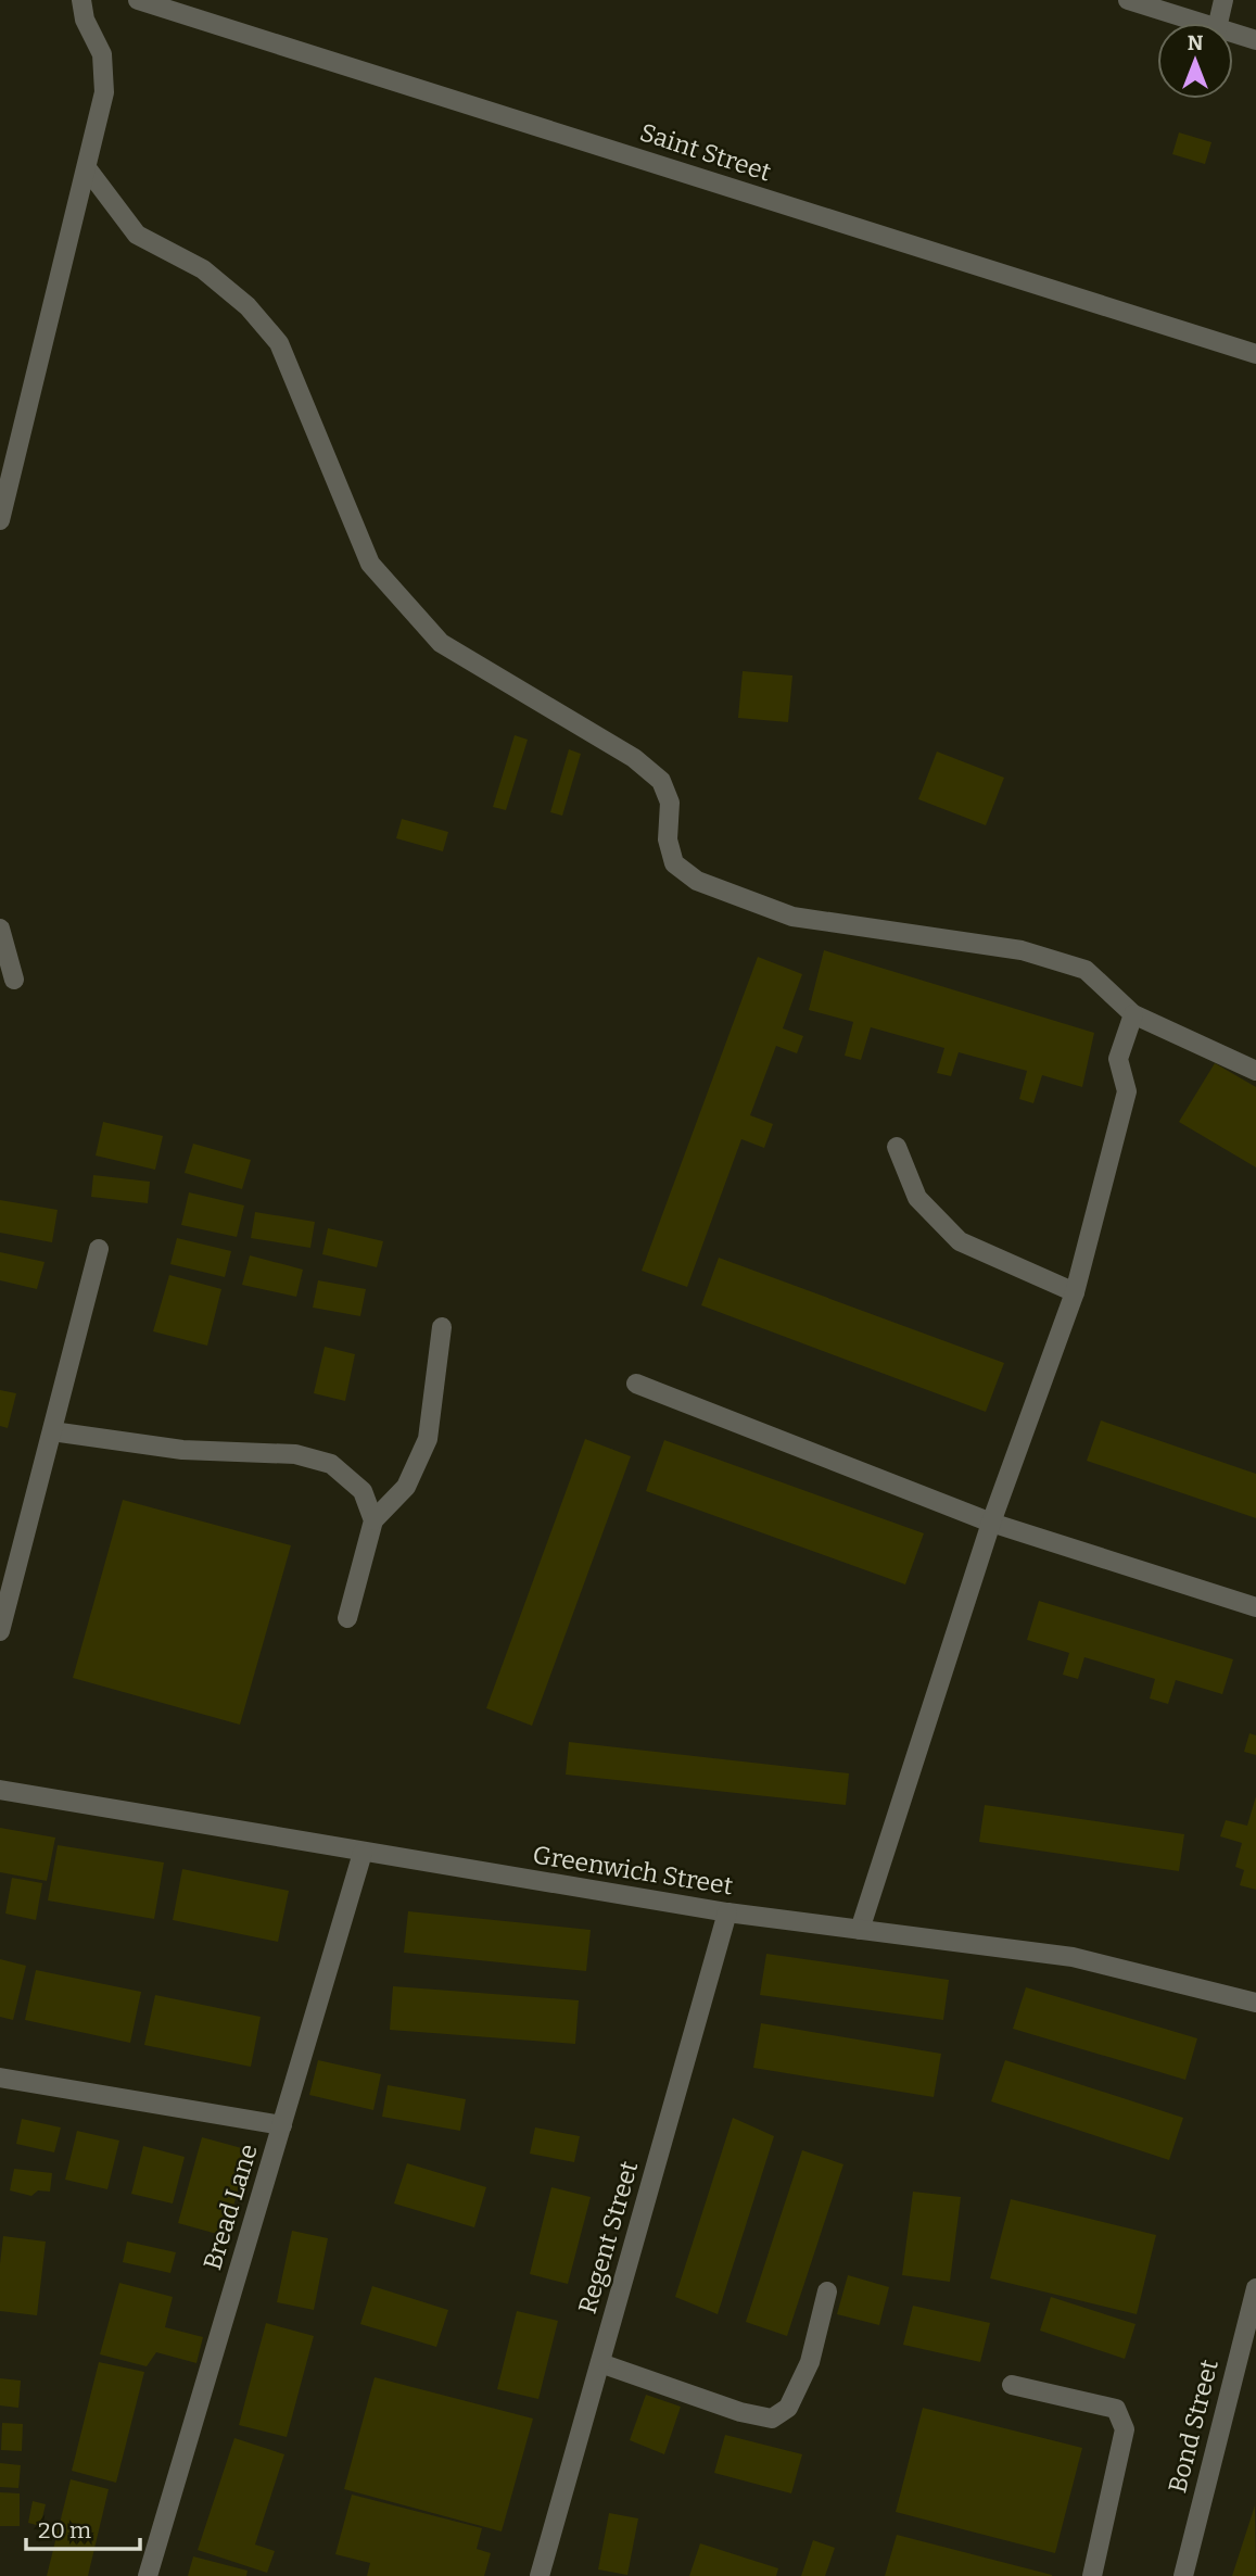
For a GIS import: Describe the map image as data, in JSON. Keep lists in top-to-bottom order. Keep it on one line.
{"streets":{"street":["Saint Street","Greenwich Street","Bread Lane","Regent Street","Bond Street"]},"crossings":[["Greenwich Street","Bread Lane"],["Greenwich Street","Regent Street"]],"scale_bar":"20 m","north":"top"}
